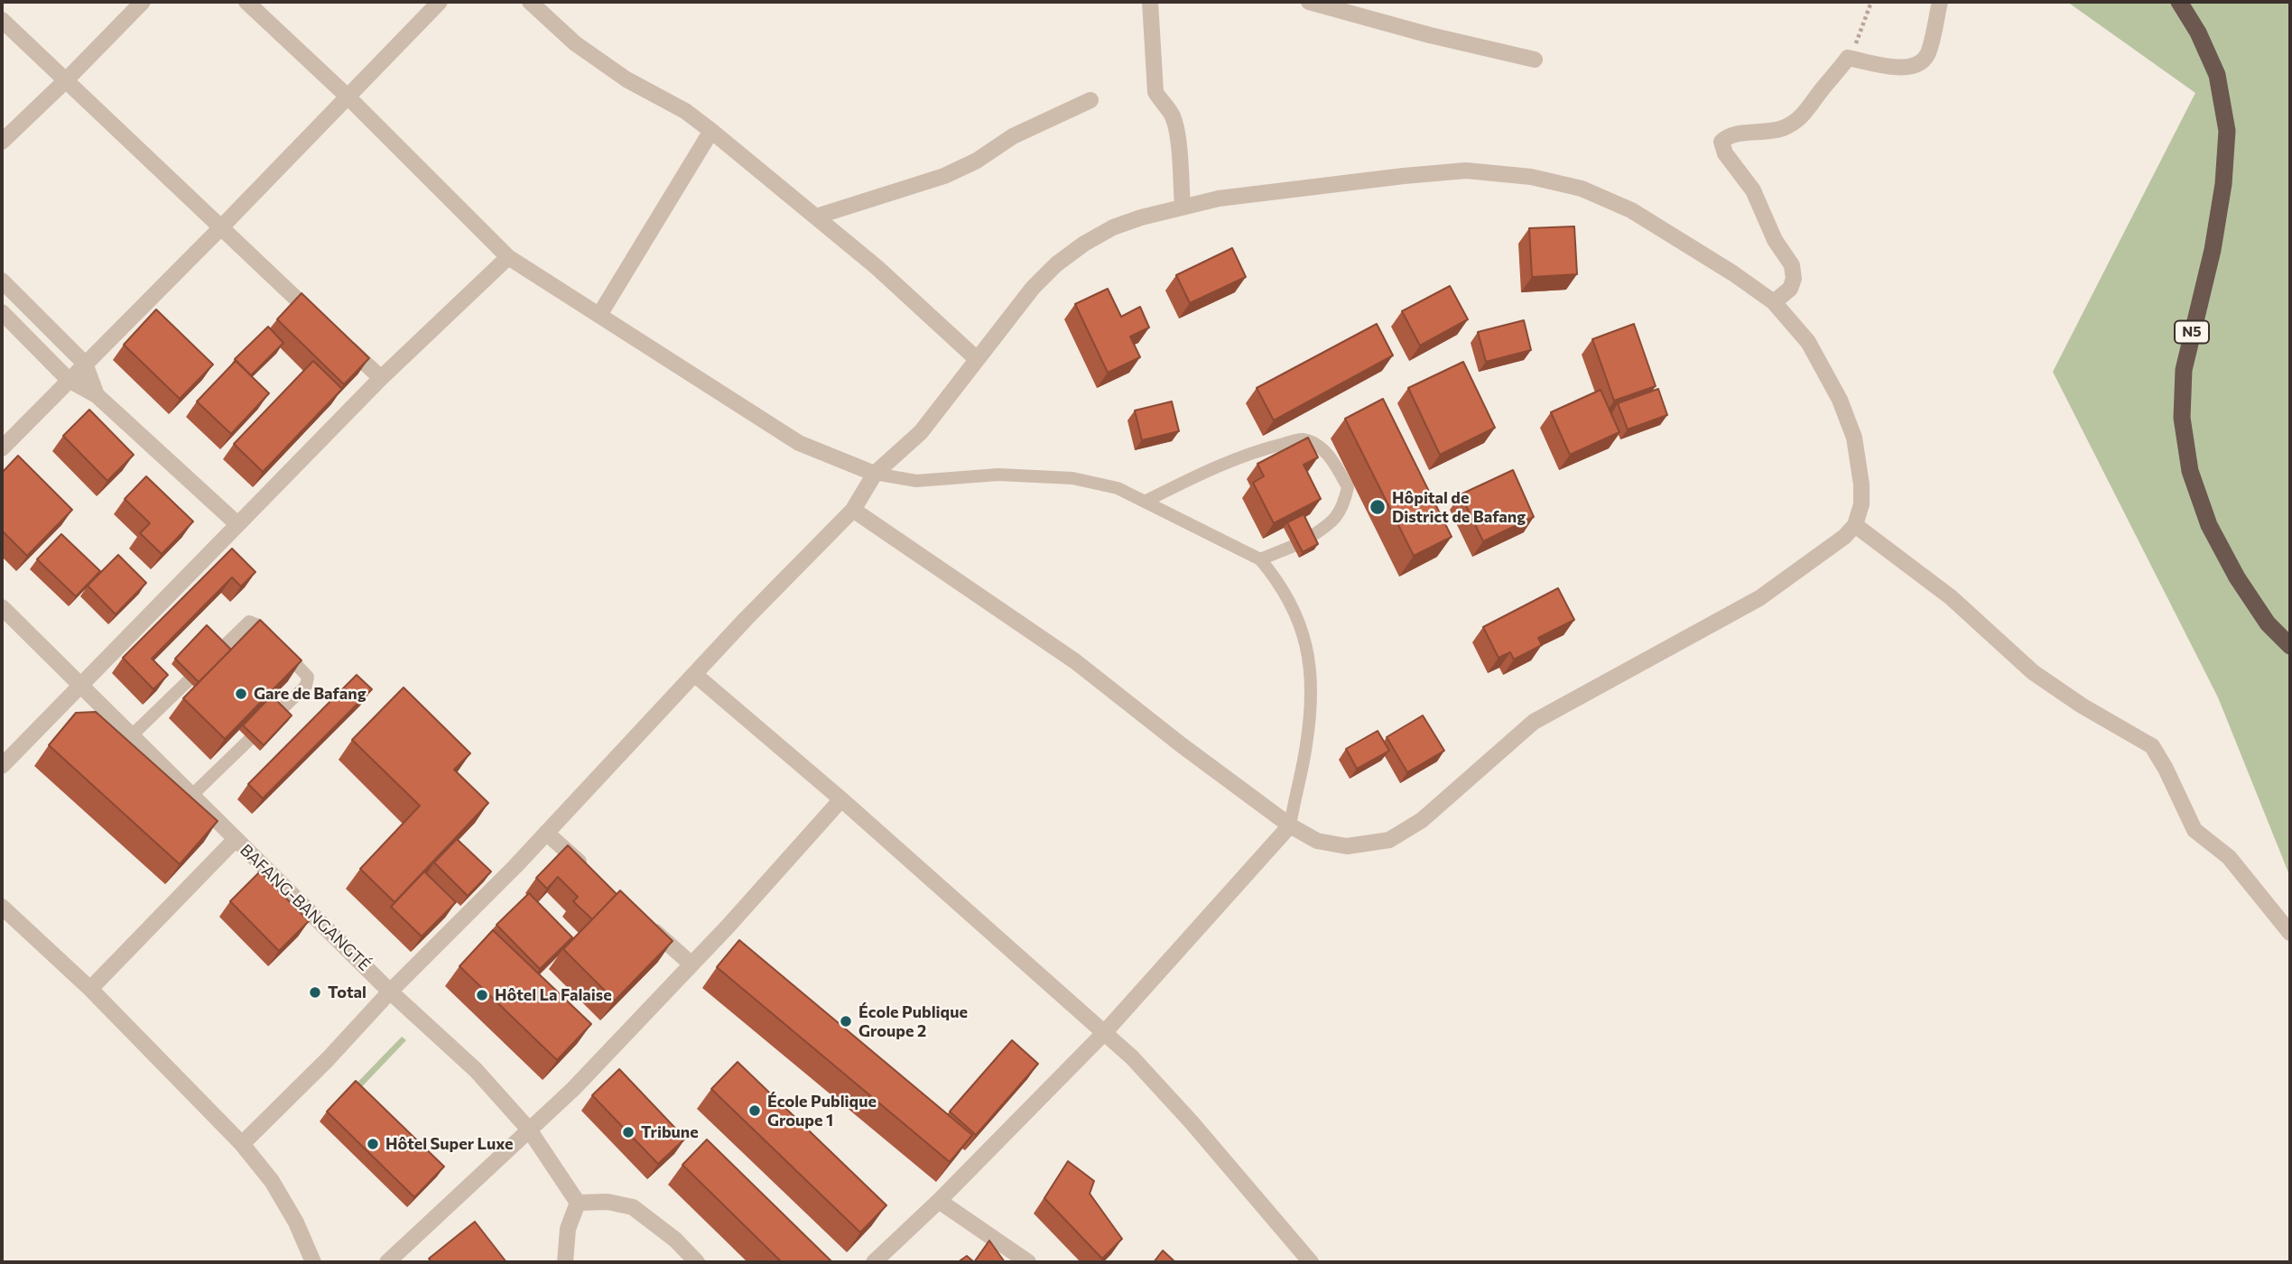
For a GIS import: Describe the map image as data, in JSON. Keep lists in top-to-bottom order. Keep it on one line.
{"streets":{"highway":["N5"],"street":["BAFANG-BANGANGTÉ"]},"places":["Hôpital de District de Bafang","Gare de Bafang","Total","Hôtel La Falaise","École Publique Groupe 2","École Publique Groupe 1","Tribune","Hôtel Super Luxe"]}
